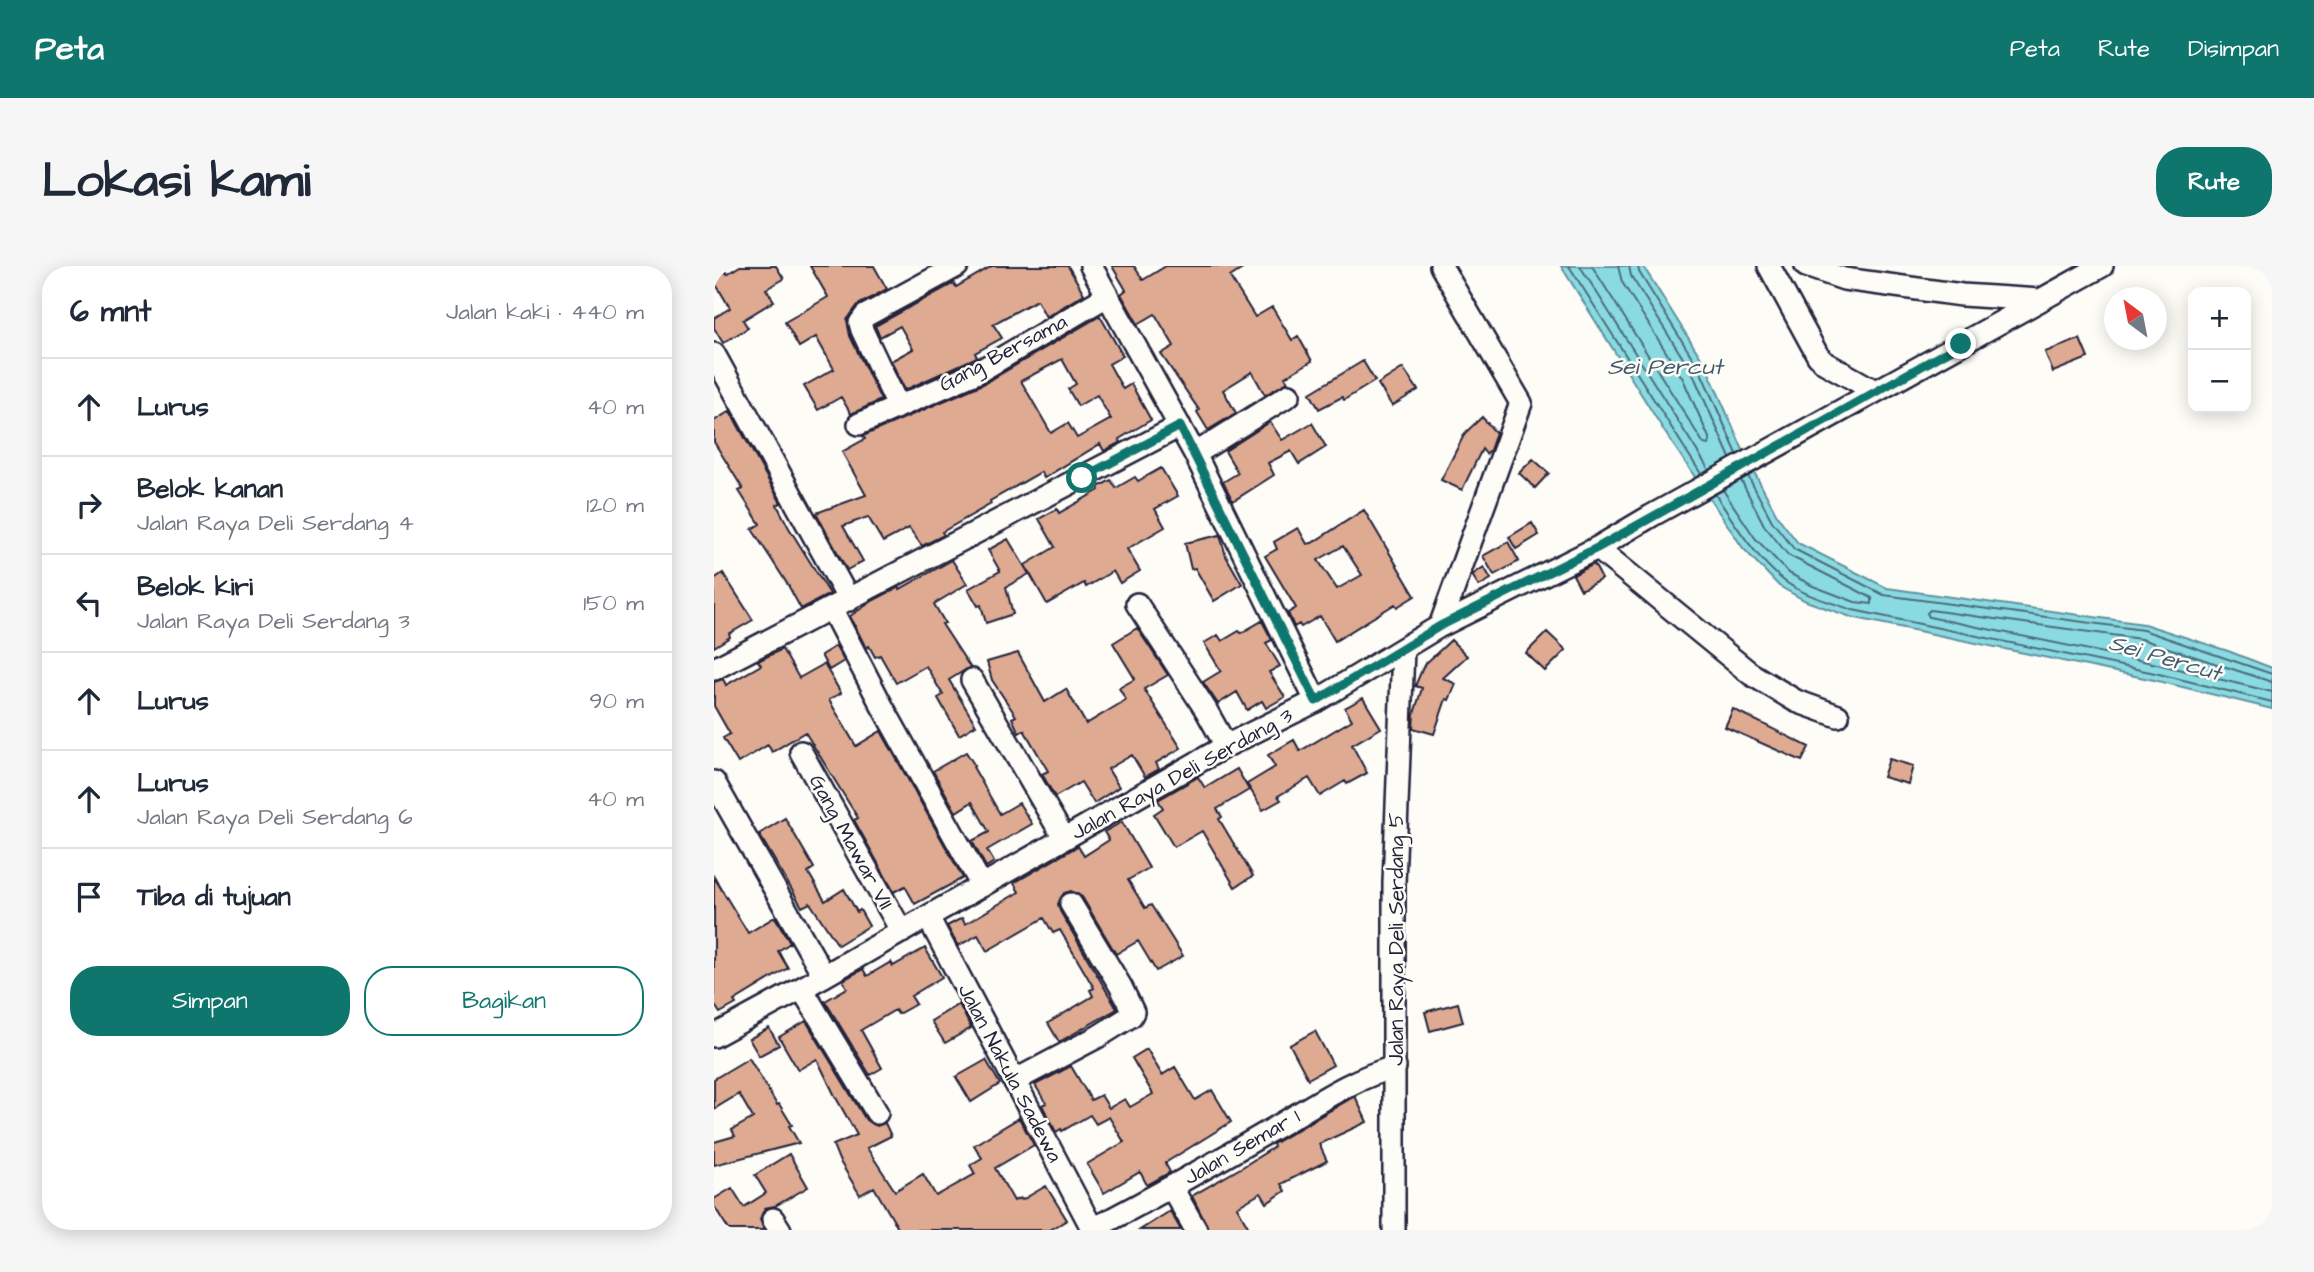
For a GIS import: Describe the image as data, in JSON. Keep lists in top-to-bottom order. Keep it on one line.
{"streets":{"street":["Gang Bersama","Jalan Raya Deli Serdang 3","Gang Mawar VII","Jalan Raya Deli Serdang 5","Jalan Nakula Sadewa","Jalan Semar 1"]},"crossings":[["Jalan Raya Deli Serdang 3","Gang Mawar VII"],["Jalan Raya Deli Serdang 3","Jalan Raya Deli Serdang 5"],["Jalan Raya Deli Serdang 3","Jalan Nakula Sadewa"],["Jalan Raya Deli Serdang 5","Jalan Semar 1"],["Jalan Nakula Sadewa","Jalan Semar 1"]],"water":["Sei Percut"],"north":"top left","page":{"header":"Peta","nav":["Peta","Rute","Disimpan"],"buttons":["Rute",["Simpan","Bagikan"]],"title":"Lokasi kami","heading":["6 mnt","Jalan kaki · 440 m"],"map_buttons":["+","−"],"list":[["Lurus","40 m"],["Belok kanan","Jalan Raya Deli Serdang 4","120 m"],["Belok kiri","Jalan Raya Deli Serdang 3","150 m"],["Lurus","90 m"],["Lurus","Jalan Raya Deli Serdang 6","40 m"],"Tiba di tujuan"]}}
